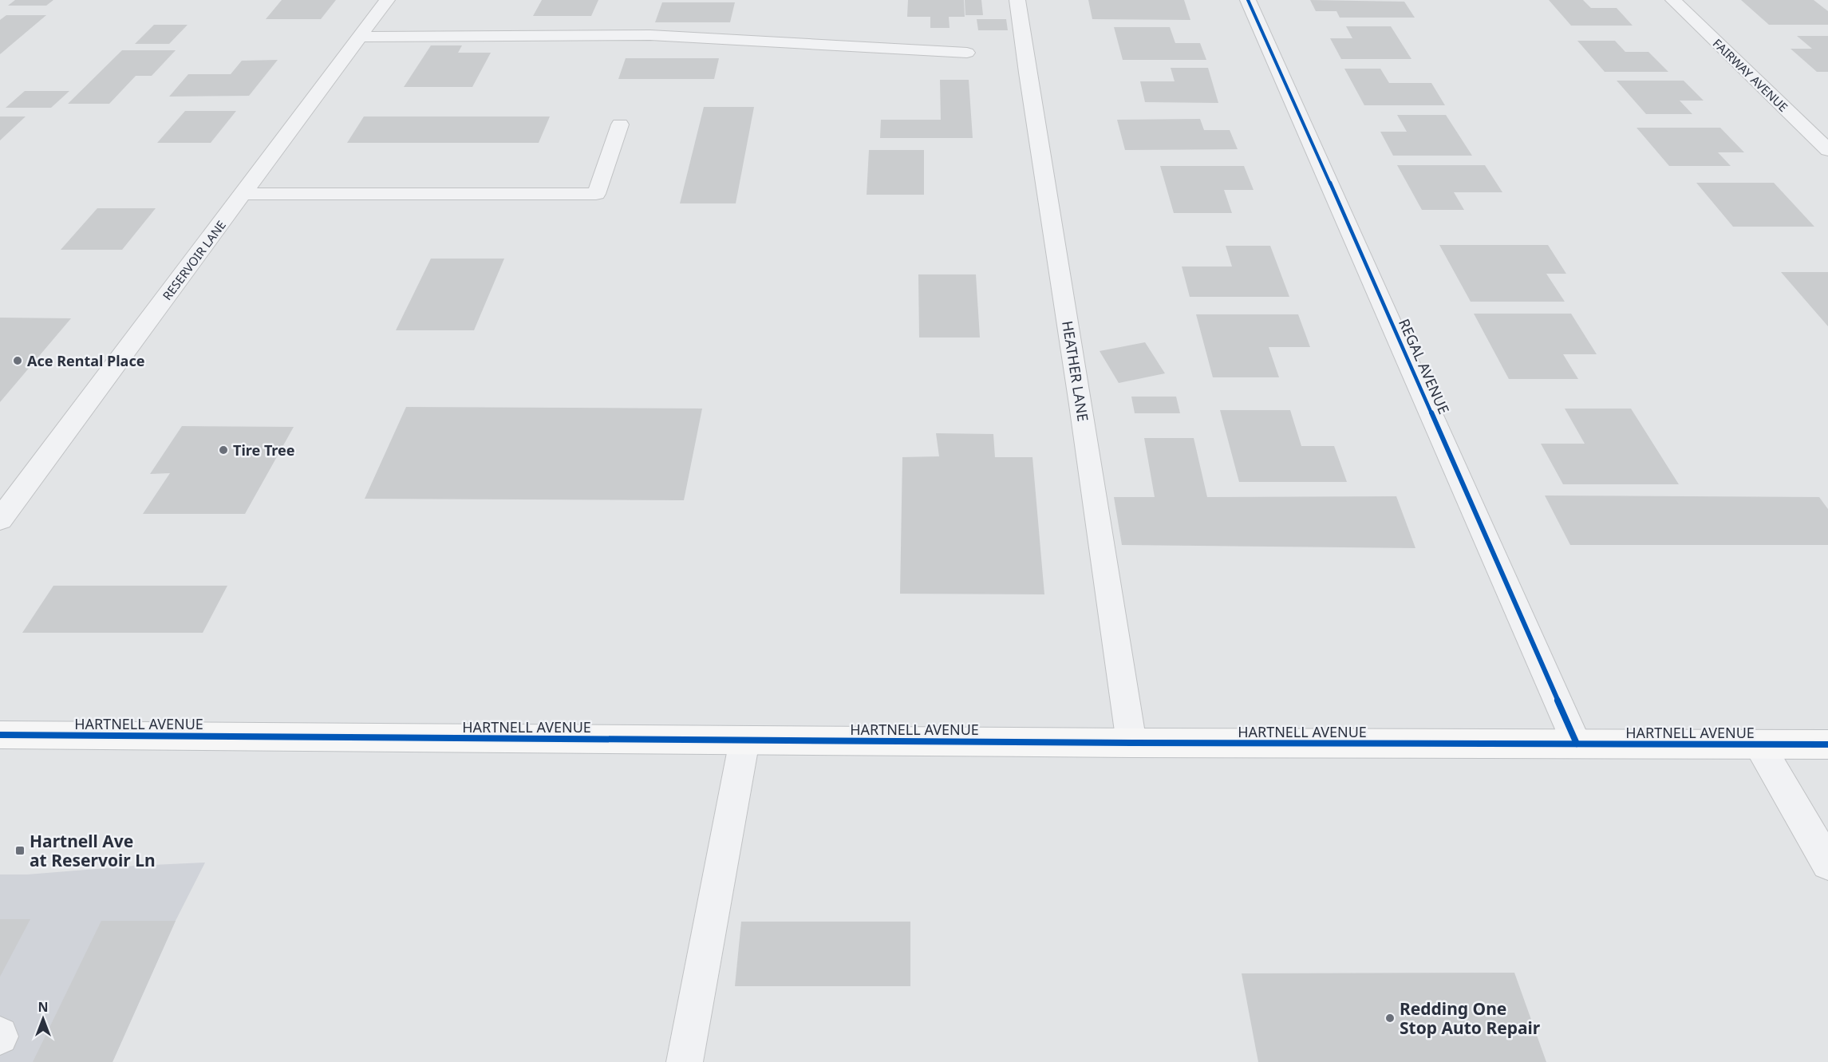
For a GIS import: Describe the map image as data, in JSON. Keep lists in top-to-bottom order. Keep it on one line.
{"streets":{"main road":["HARTNELL AVENUE"],"street":["FAIRWAY AVENUE","RESERVOIR LANE","REGAL AVENUE","HEATHER LANE"]},"crossings":[["REGAL AVENUE","HARTNELL AVENUE"],["HEATHER LANE","HARTNELL AVENUE"]],"places":{"other":["Ace Rental Place","Tire Tree","Redding One Stop Auto Repair"],"transit":["Hartnell Ave at Reservoir Ln"]},"north":"top"}
